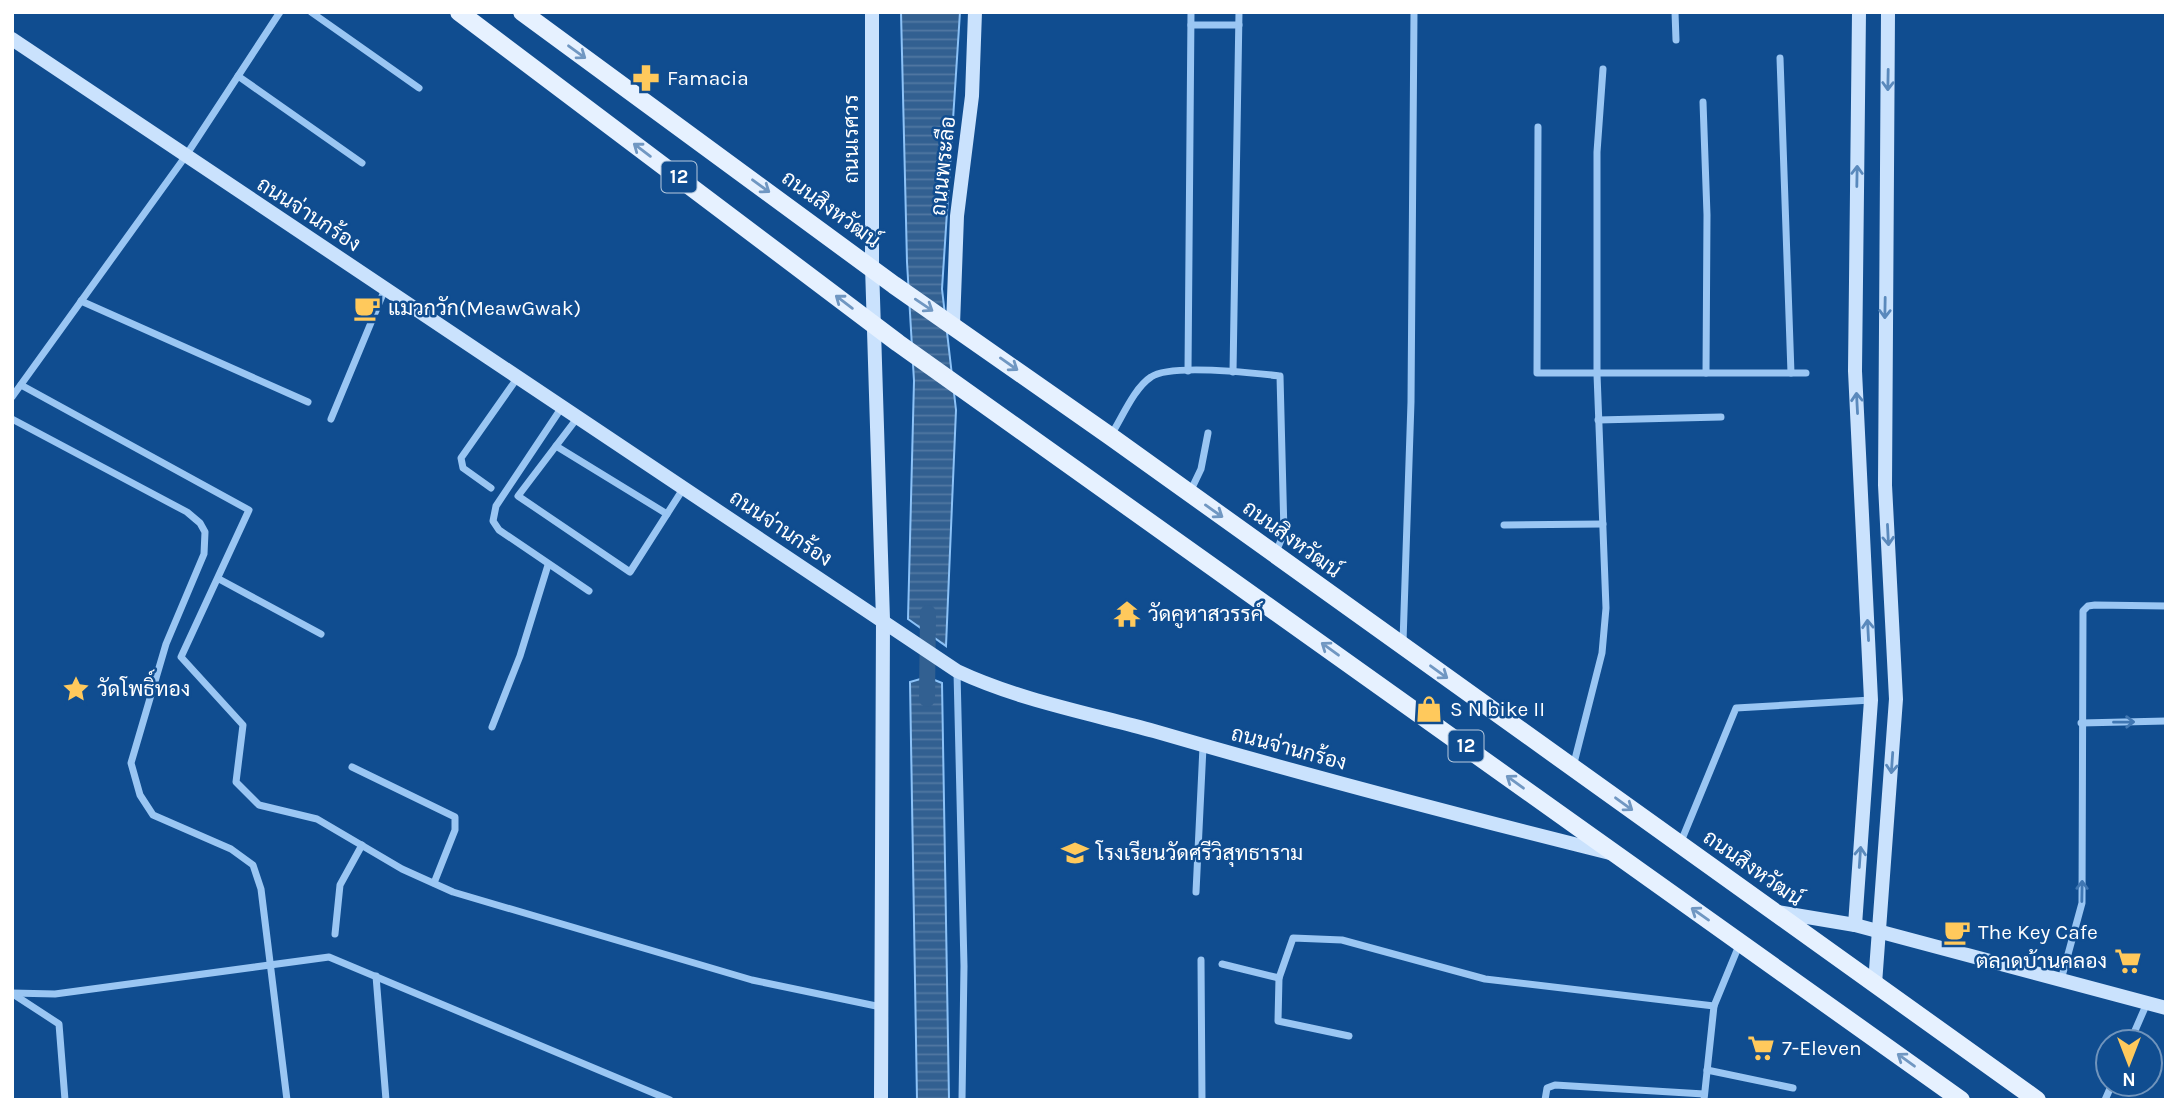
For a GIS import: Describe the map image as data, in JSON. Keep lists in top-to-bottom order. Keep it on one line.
{"streets":{"main road":["12","ถนนสิงหวัฒน์"],"street":["ถนนเรศวร","ถนนพระลือ","ถนนจ่านกร้อง"]},"crossings":[["ถนนเรศวร","12"],["ถนนเรศวร","ถนนสิงหวัฒน์"],["ถนนเรศวร","ถนนจ่านกร้อง"],["ถนนพระลือ","ถนนสิงหวัฒน์"],["12","ถนนจ่านกร้อง"]],"places":{"pharmacy":["Famacia"],"cafe":["แมวกวัก(MeawGwak)","The Key Cafe"],"temple":["วัดคูหาสวรรค์"],"place":["วัดโพธิ์ทอง"],"shop":["S N bike II"],"school or university":["โรงเรียนวัดศรีวิสุทธาราม"],"supermarket":["ตลาดบ้านคลอง","7-Eleven"]},"north":"bottom"}
